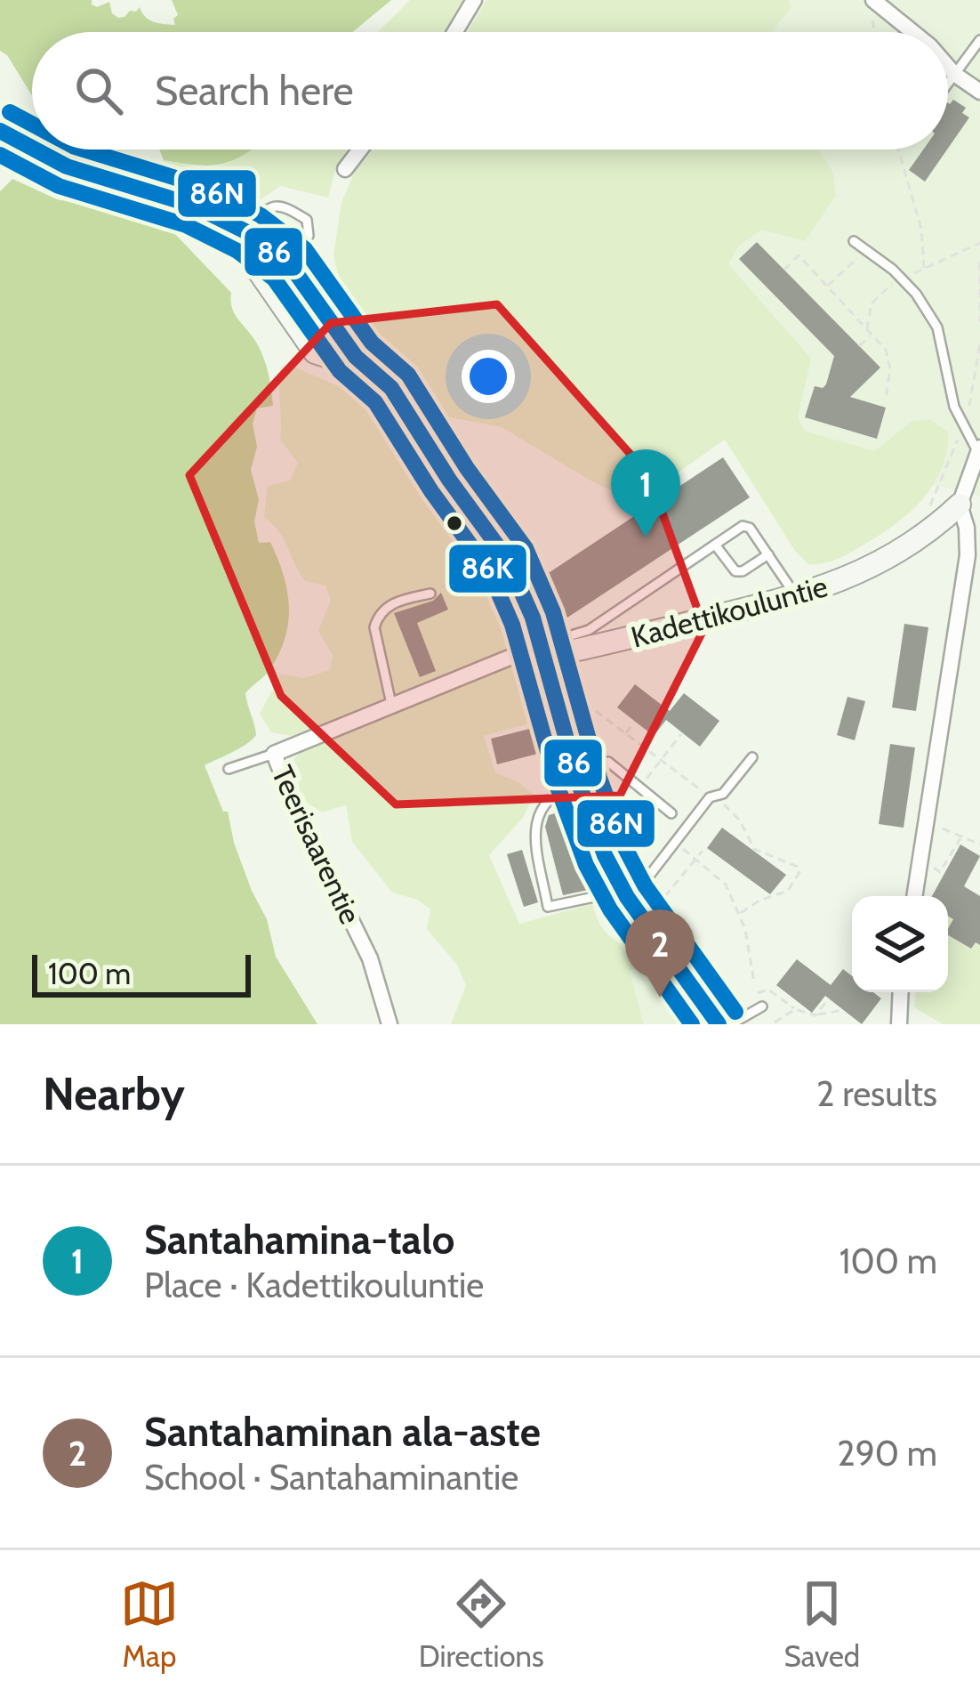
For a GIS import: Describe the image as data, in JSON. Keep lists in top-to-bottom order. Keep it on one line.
{"streets":{"main road":["Kadettikouluntie"],"street":["Teerisaarentie"]},"crossings":[["Kadettikouluntie","Teerisaarentie"]],"lines":["transit line 86N","transit line 86","transit line 86K"],"scale_bar":"100 m","page":{"search":"Search here","pins":["1","2"],"scale":"100 m","heading":["Nearby","2 results"],"list":[{"mark":"1","name":"Santahamina-talo","note":"Place · Kadettikouluntie","value":"100 m"},{"mark":"2","name":"Santahaminan ala-aste","note":"School · Santahaminantie","value":"290 m"}],"nav":["Map","Directions","Saved"]}}
